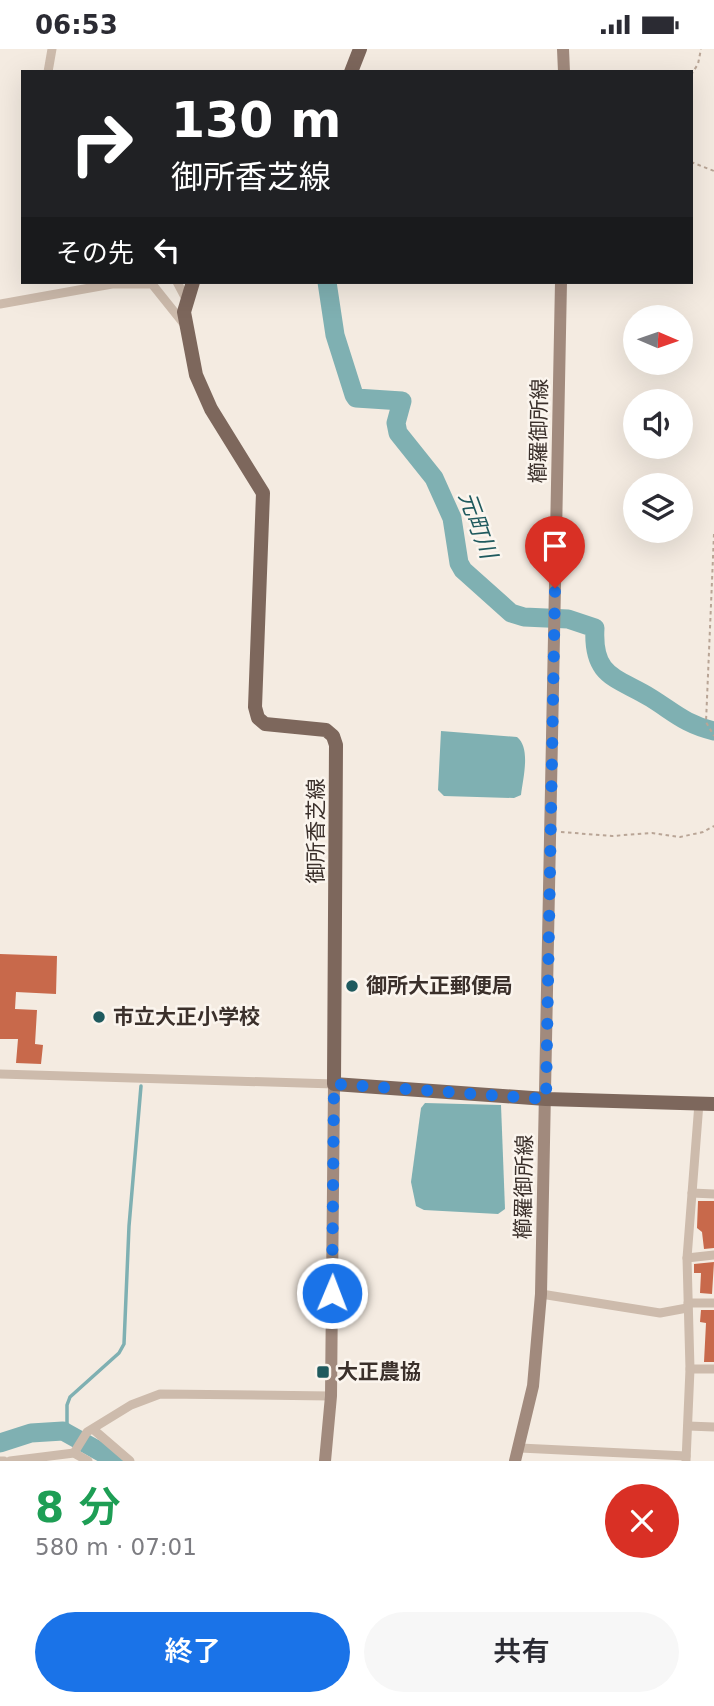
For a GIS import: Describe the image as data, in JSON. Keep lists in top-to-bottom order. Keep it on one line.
{"streets":{"main road":["櫛羅御所線","御所香芝線"]},"water":["元町川"],"places":{"other":["御所大正郵便局","市立大正小学校"],"transit":["大正農協"]},"north":"right","page":{"status":"06:53","turn":["130 m","御所香芝線"],"then":"その先","heading":["8 分","580 m · 07:01"],"buttons":["終了","共有"]}}
